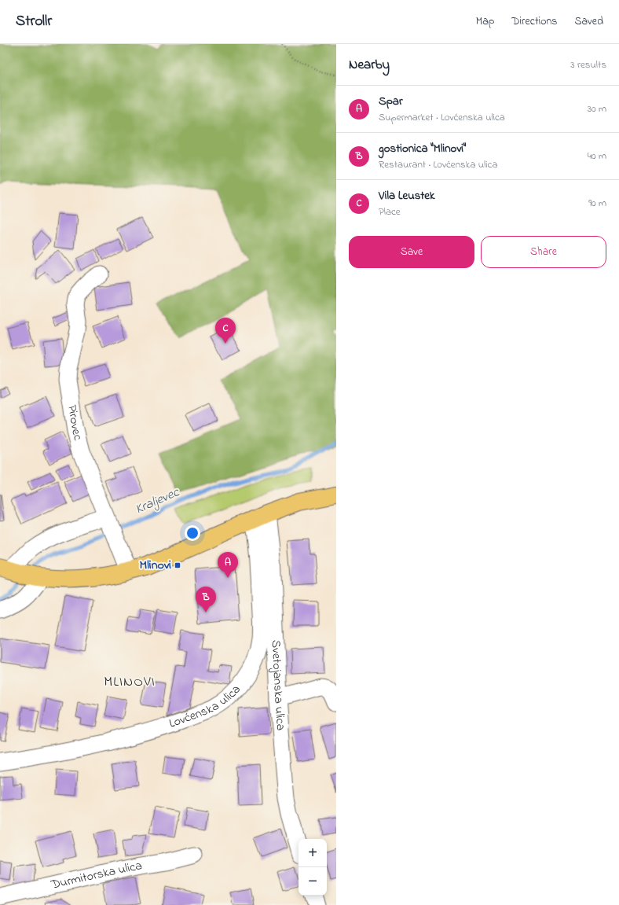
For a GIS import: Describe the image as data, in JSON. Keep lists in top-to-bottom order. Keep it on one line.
{"streets":{"street":["Pirovec","Svetojanska ulica","Lovćenska ulica","Durmitorska ulica"]},"crossings":[["Svetojanska ulica","Lovćenska ulica"]],"districts":["MLINOVI"],"water":["Kraljevec"],"places":{"transit":["Mlinovi"]},"page":{"header":"Strollr","nav":["Map","Directions","Saved"],"heading":["Nearby","3 results"],"list":[{"mark":"A","name":"Spar","note":"Supermarket · Lovćenska ulica","value":"30 m"},{"mark":"B","name":"gostionica \"Mlinovi\"","note":"Restaurant · Lovćenska ulica","value":"40 m"},{"mark":"C","name":"Vila Leustek","note":"Place","value":"90 m"}],"buttons":["Save","Share"],"pins":["C","A","B"],"map_buttons":["+","−"]}}
